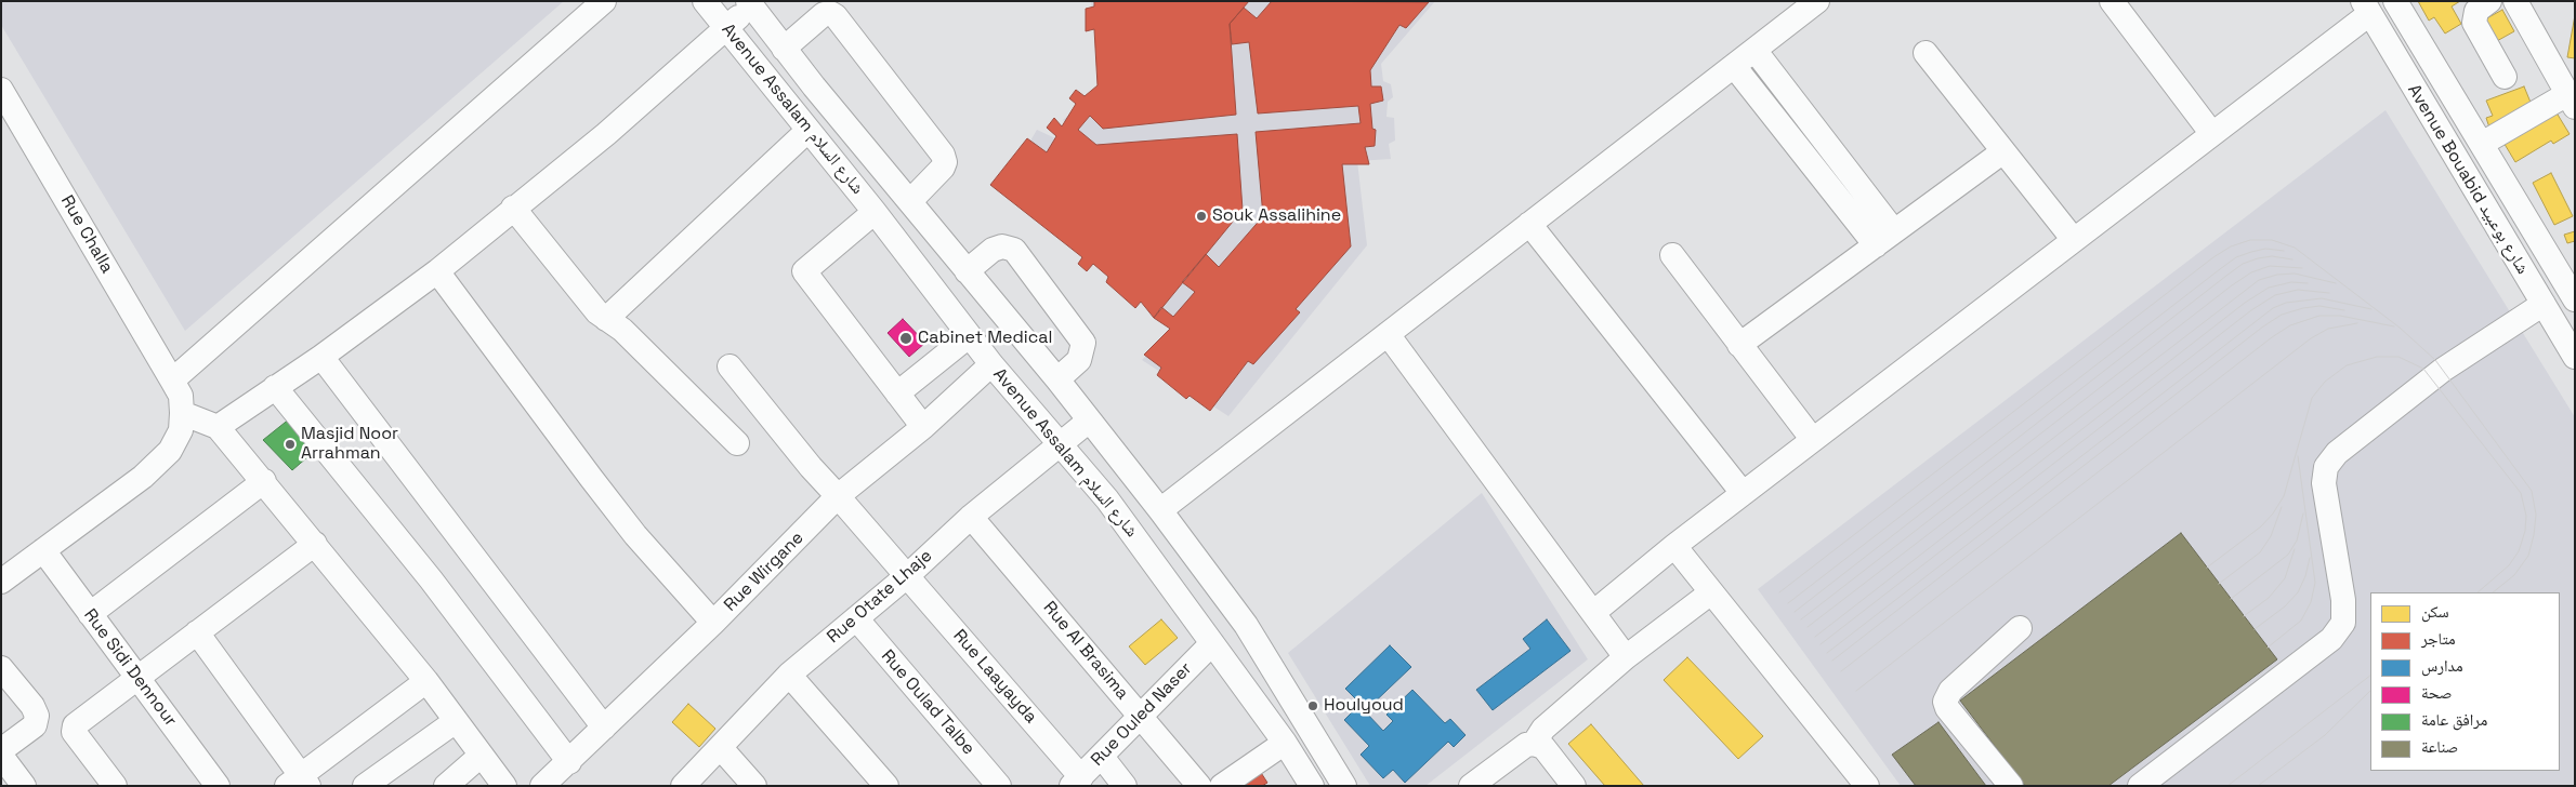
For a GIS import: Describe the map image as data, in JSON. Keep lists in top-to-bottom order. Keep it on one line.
{"streets":{"street":["Avenue Assalam شارع السلام","Avenue Bouabid شارع بوعبيد","Rue Challa","Rue Wirgane","Rue Otate Lhaje","Rue Al Brasima","Rue Sidi Dennour","Rue Laayayda","Rue Oulad Talbe","Rue Ouled Naser"]},"crossings":[["Avenue Assalam شارع السلام","Rue Wirgane"],["Avenue Assalam شارع السلام","Rue Otate Lhaje"],["Avenue Assalam شارع السلام","Rue Ouled Naser"],["Rue Wirgane","Rue Laayayda"],["Rue Otate Lhaje","Rue Al Brasima"],["Rue Otate Lhaje","Rue Laayayda"],["Rue Otate Lhaje","Rue Oulad Talbe"],["Rue Al Brasima","Rue Ouled Naser"],["Rue Laayayda","Rue Ouled Naser"]],"places":["Souk Assalihine","Cabinet Medical","Masjid Noor Arrahman","Houlyoud"],"legend":["سكن","متاجر","مدارس","صحة","مرافق عامة","صناعة"]}
